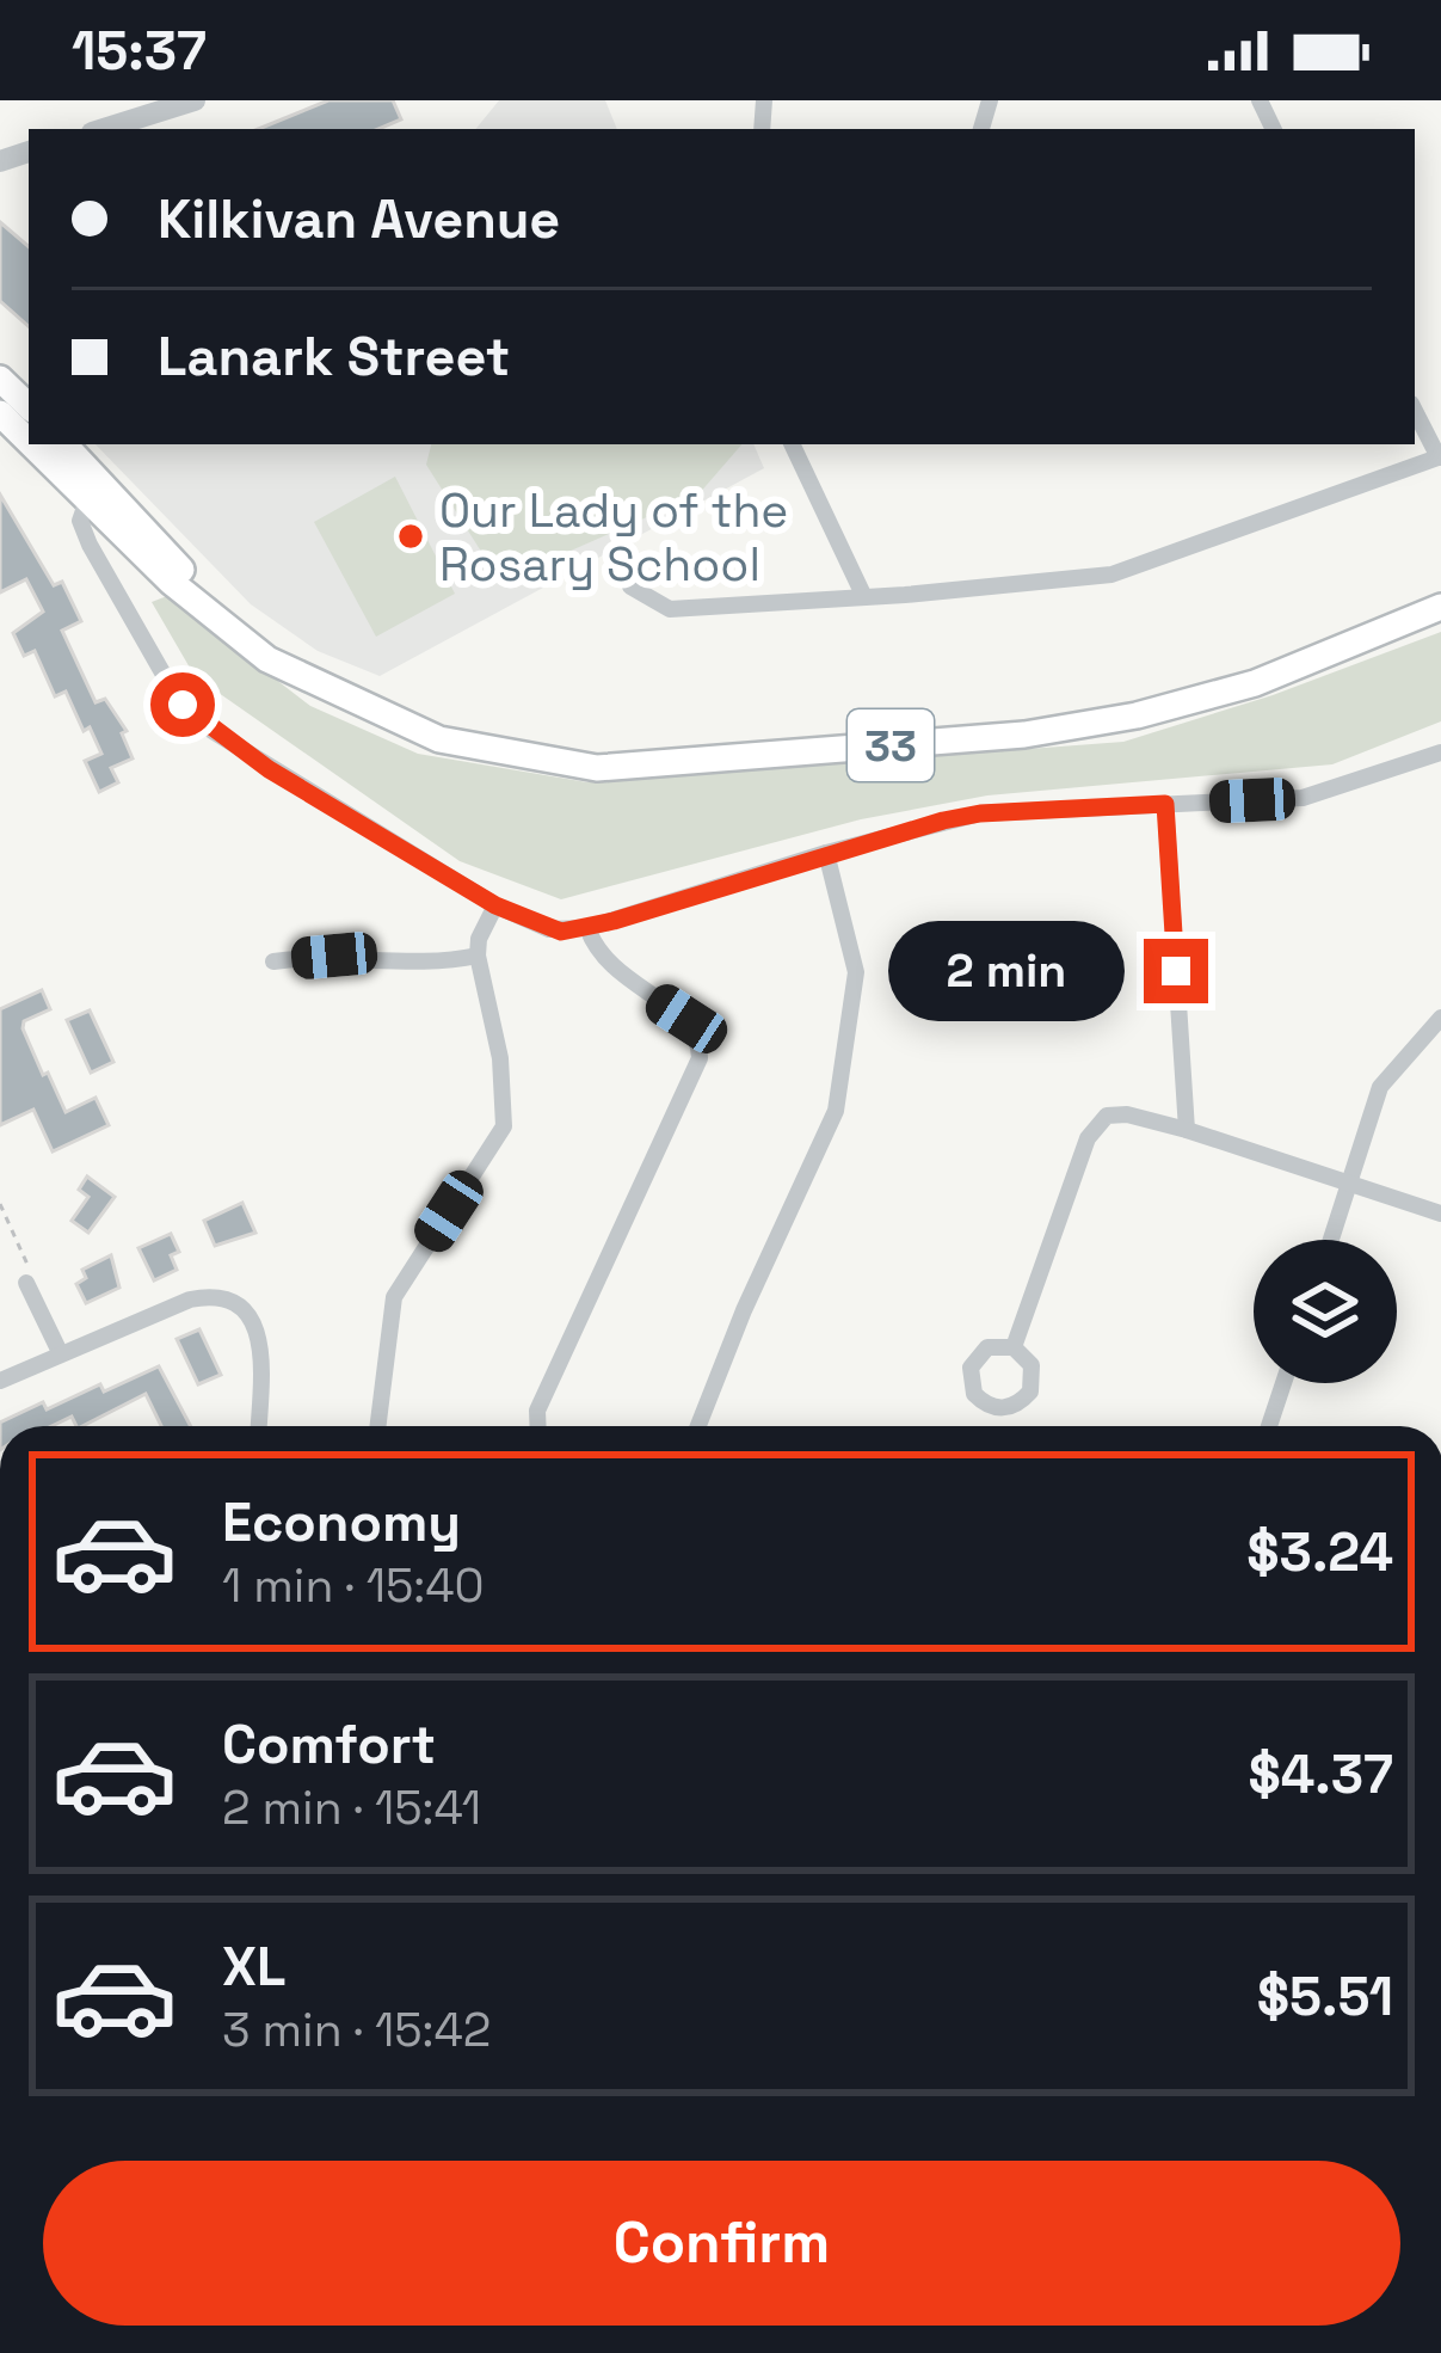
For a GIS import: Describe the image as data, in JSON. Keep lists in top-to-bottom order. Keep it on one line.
{"streets":{"main road":["33"]},"places":["Our Lady of the Rosary School"],"page":{"status":"15:37","banner":["Kilkivan Avenue","Lanark Street"],"bubble":"2 min","list":[{"name":"Economy","note":"1 min · 15:40","value":"$3.24"},{"name":"Comfort","note":"2 min · 15:41","value":"$4.37"},{"name":"XL","note":"3 min · 15:42","value":"$5.51"}],"buttons":"Confirm"}}
